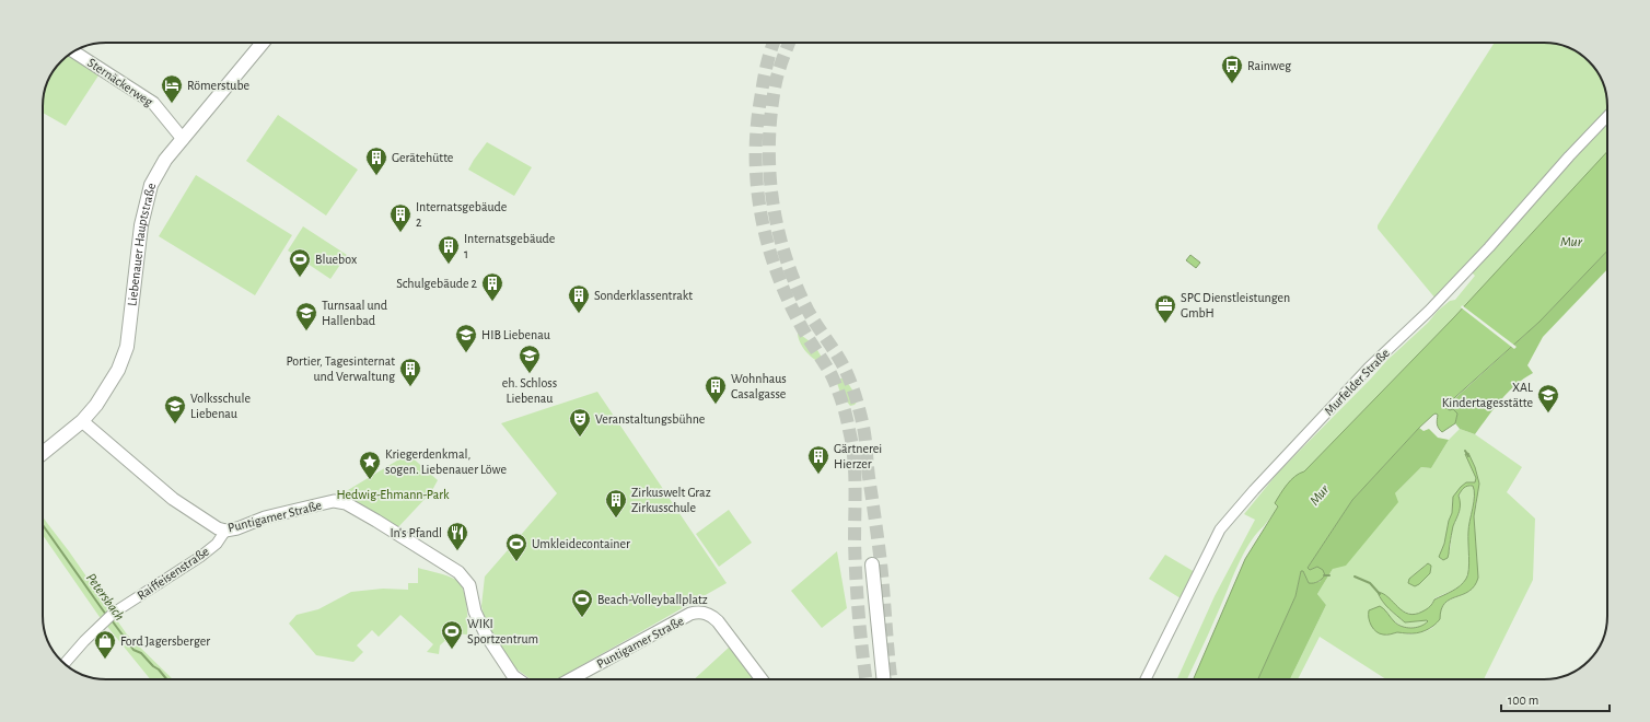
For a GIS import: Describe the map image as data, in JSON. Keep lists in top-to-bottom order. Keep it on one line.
{"streets":{"main road":["Sternäckerweg","Liebenauer Hauptstraße","Puntigamer Straße"],"street":["Murfelder Straße","Raiffeisenstraße"]},"crossings":[["Sternäckerweg","Liebenauer Hauptstraße"],["Liebenauer Hauptstraße","Puntigamer Straße"],["Puntigamer Straße","Raiffeisenstraße"]],"water":["Mur","Petersbach"],"parks":["Hedwig-Ehmann-Park"],"places":{"bus stop":["Rainweg"],"hotel":["Römerstube"],"building":["Gerätehütte","Internatsgebäude 2","Internatsgebäude 1","Schulgebäude 2","Sonderklassentrakt","Portier, Tagesinternat und Verwaltung","Wohnhaus Casalgasse","Gärtnerei Hierzer","Zirkuswelt Graz Zirkusschule"],"sports":["Bluebox","Umkleidecontainer","Beach-Volleyballplatz","WIKI Sportzentrum"],"office":["SPC Dienstleistungen GmbH"],"school or university":["Turnsaal und Hallenbad","HIB Liebenau","eh. Schloss Liebenau","XAL Kindertagesstätte","Volksschule Liebenau"],"theatre":["Veranstaltungsbühne"],"place":["Kriegerdenkmal, sogen. Liebenauer Löwe"],"restaurant":["In's Pfandl"],"shop":["Ford Jagersberger"]},"scale_bar":"100 m"}
